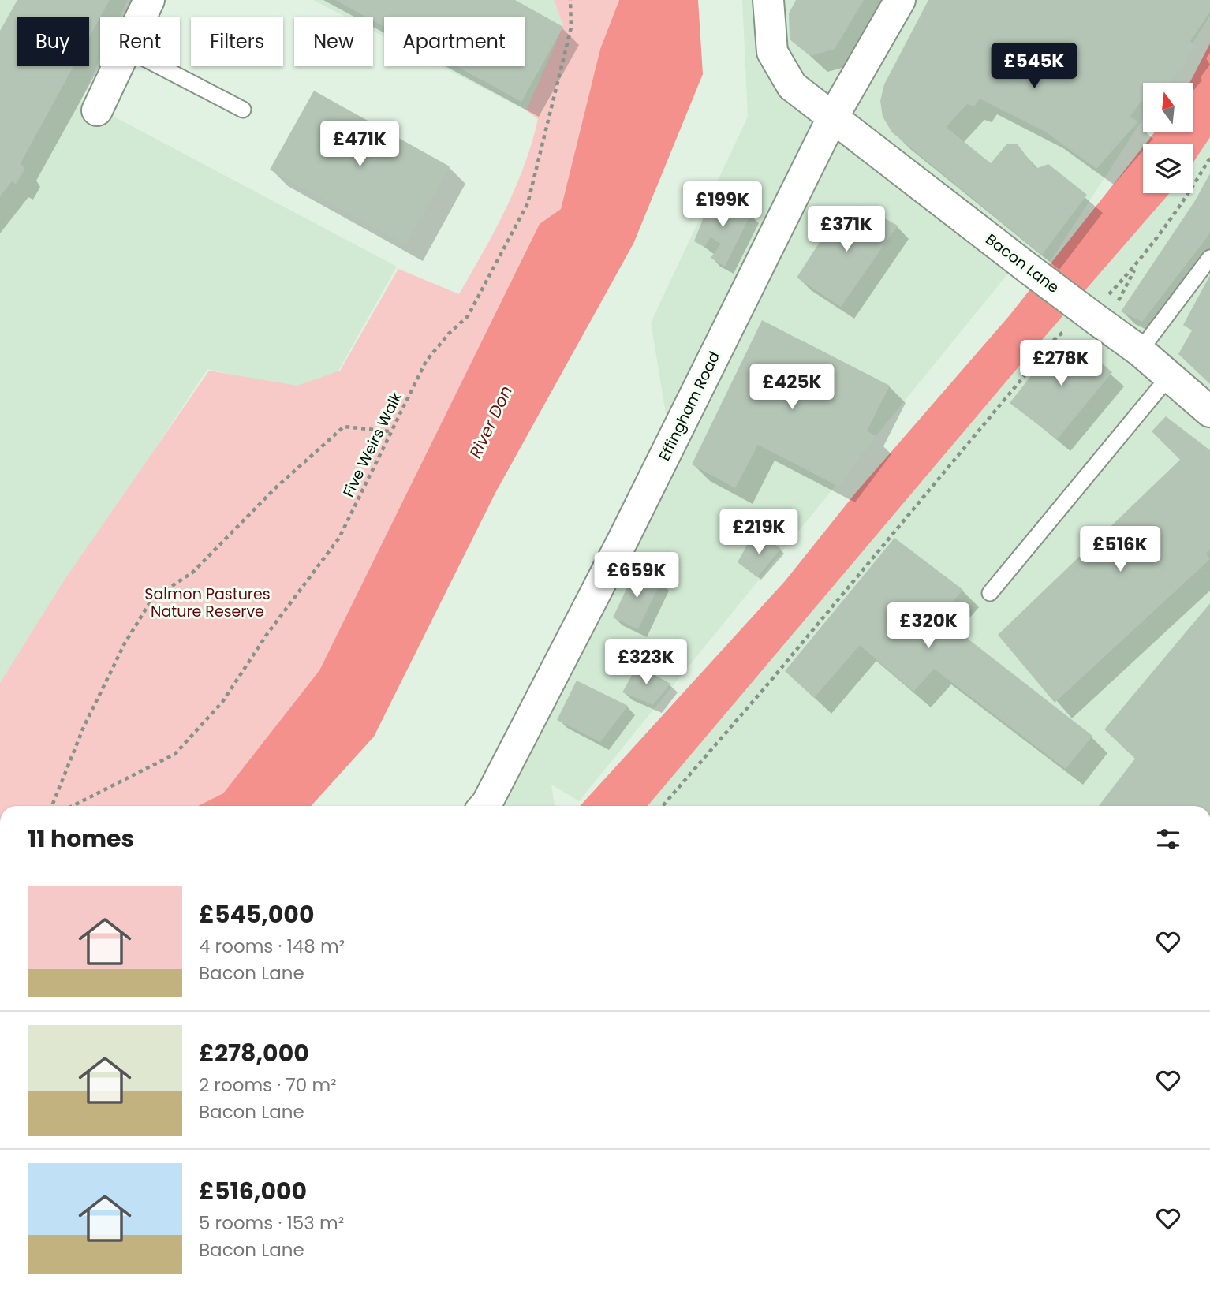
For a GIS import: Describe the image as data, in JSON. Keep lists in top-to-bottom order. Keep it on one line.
{"streets":{"main road":["Bacon Lane","Effingham Road"],"path":["Five Weirs Walk"]},"crossings":[["Bacon Lane","Effingham Road"]],"water":["River Don"],"parks":["Salmon Pastures Nature Reserve"],"north":"top","page":{"chip":["Buy","Rent","Filters","New","Apartment"],"price":["£545K","£471K","£199K","£371K","£278K","£425K","£219K","£516K","£659K","£320K","£323K"],"heading":"11 homes","list":[{"name":"£545,000","note":"4 rooms · 148 m² · Bacon Lane"},{"name":"£278,000","note":"2 rooms · 70 m² · Bacon Lane"},{"name":"£516,000","note":"5 rooms · 153 m² · Bacon Lane"}]}}
